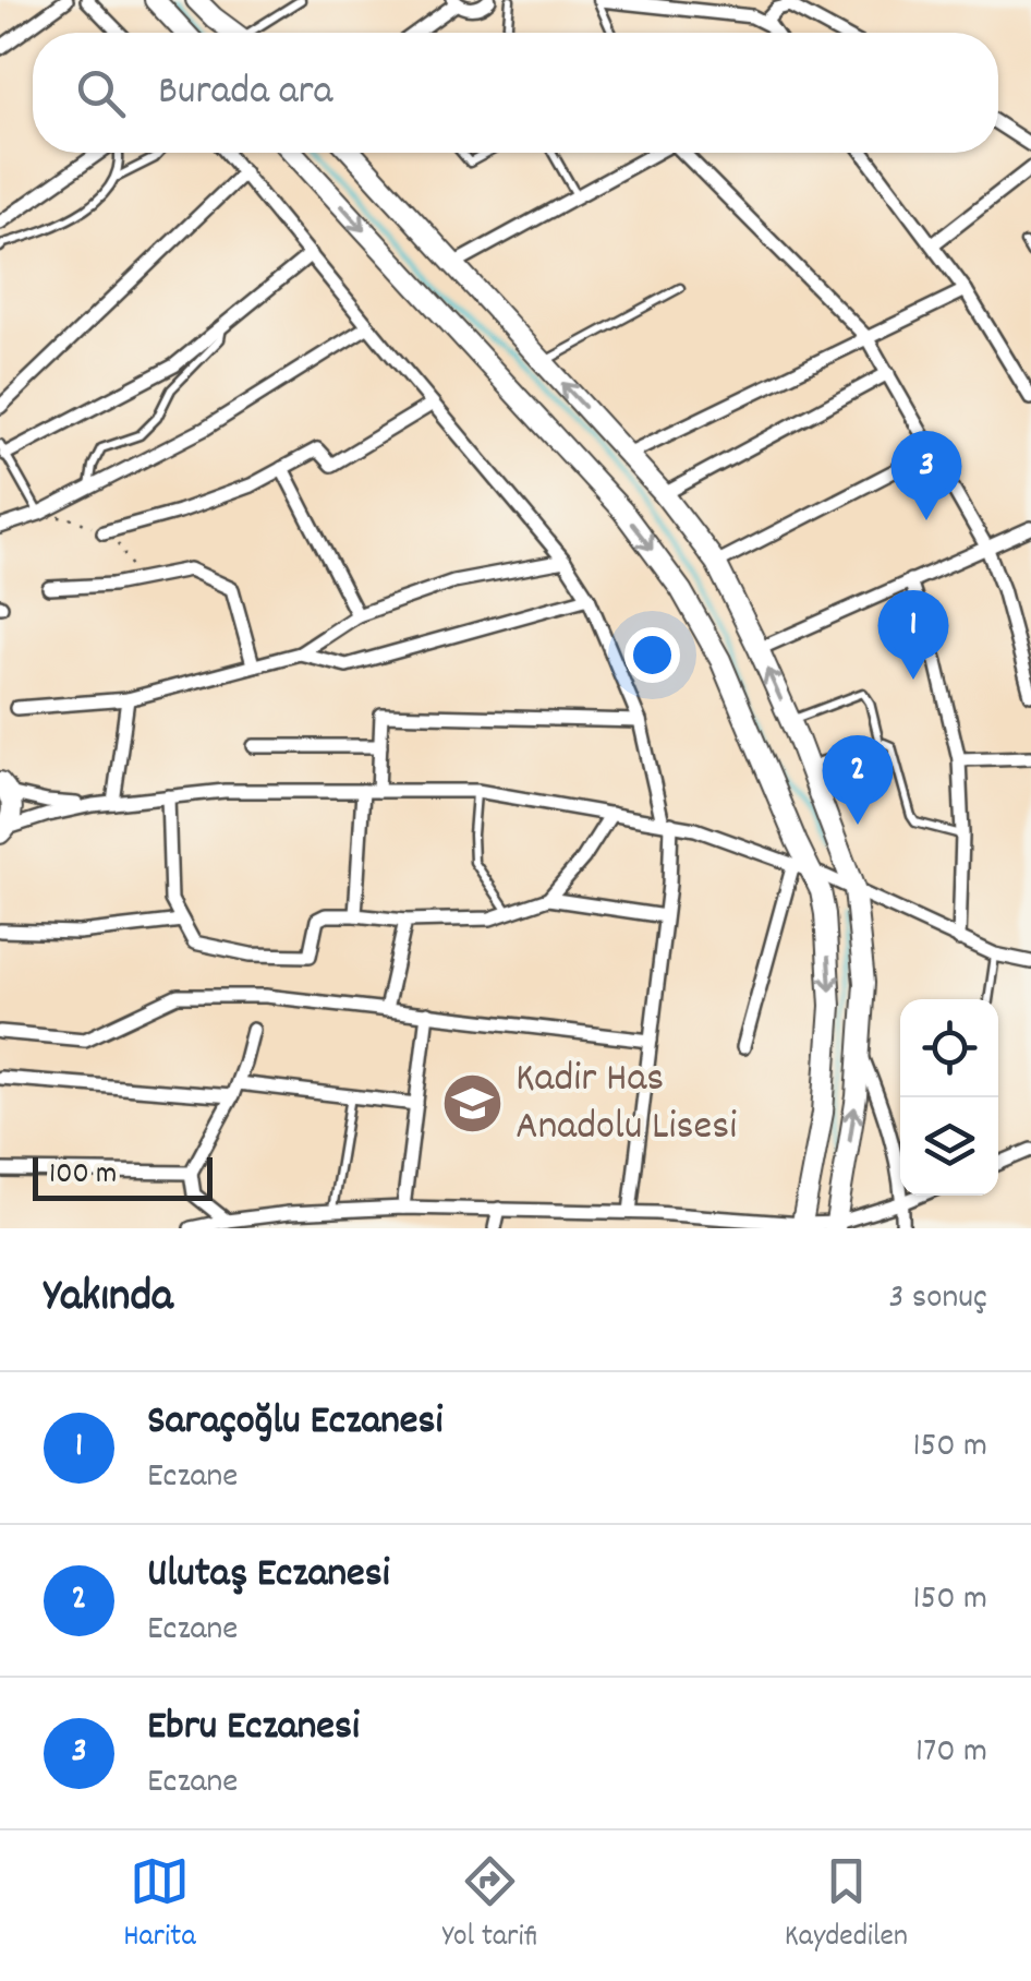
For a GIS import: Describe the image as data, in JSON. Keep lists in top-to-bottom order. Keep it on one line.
{"places":{"school or university":["Kadir Has Anadolu Lisesi"]},"scale_bar":"100 m","page":{"search":"Burada ara","pins":["3","1","2"],"scale":"100 m","heading":["Yakında","3 sonuç"],"list":[{"mark":"1","name":"Saraçoğlu Eczanesi","note":"Eczane","value":"150 m"},{"mark":"2","name":"Ulutaş Eczanesi","note":"Eczane","value":"150 m"},{"mark":"3","name":"Ebru Eczanesi","note":"Eczane","value":"170 m"}],"nav":["Harita","Yol tarifi","Kaydedilen"]}}
